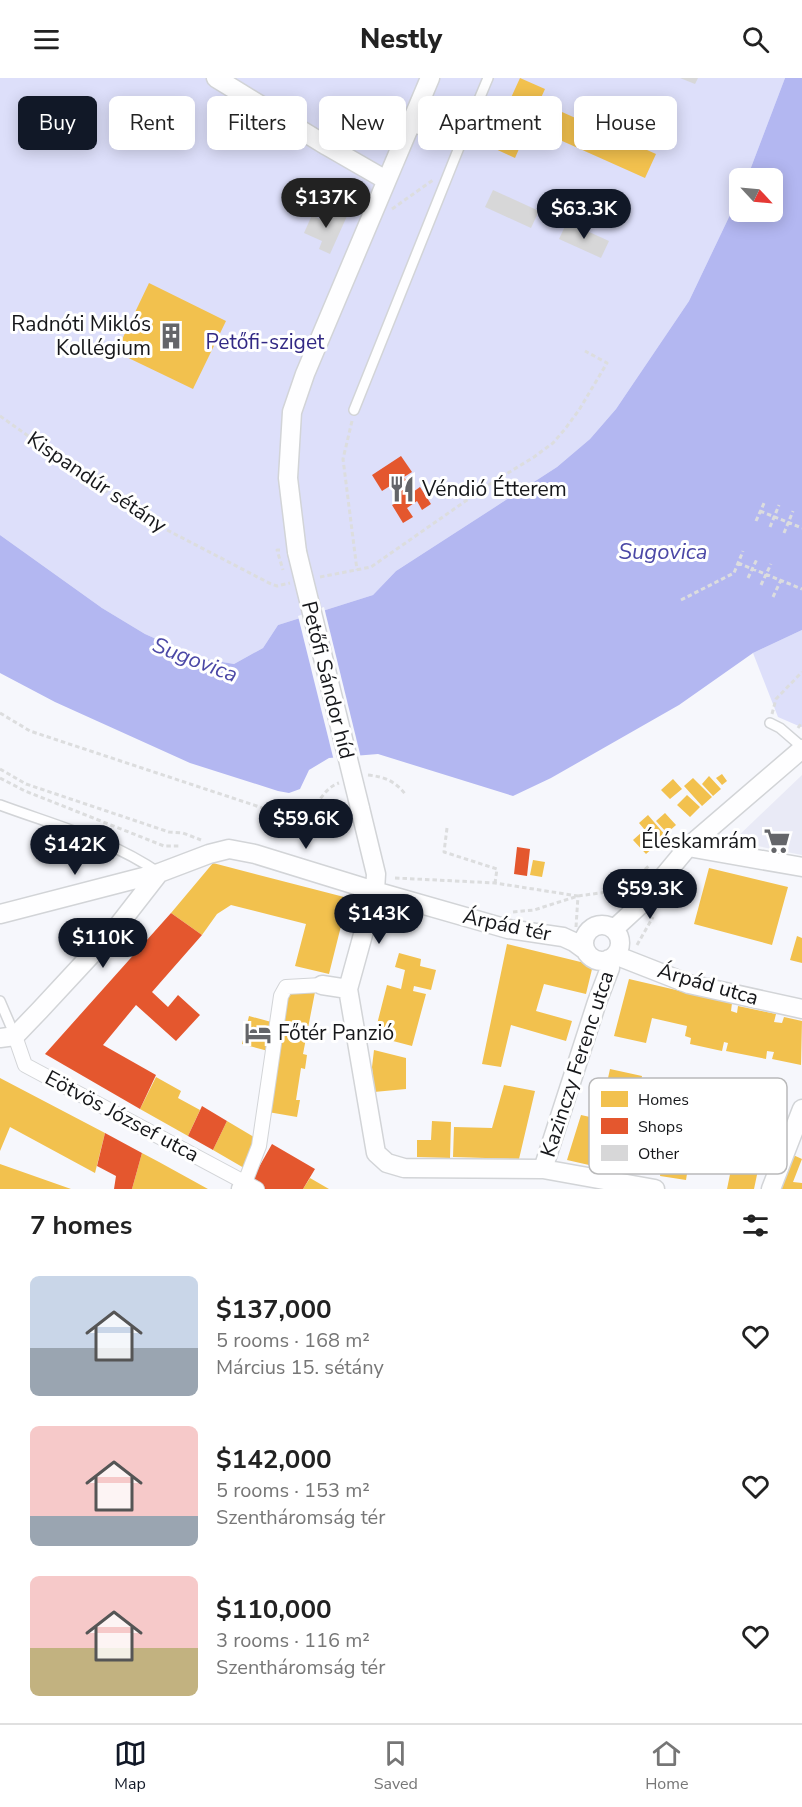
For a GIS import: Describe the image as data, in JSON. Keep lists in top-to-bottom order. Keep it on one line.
{"streets":{"street":["Petőfi Sándor híd","Árpád tér","Árpád utca","Kazinczy Ferenc utca","Eötvös József utca"],"path":["Kispandúr sétány"]},"crossings":[["Petőfi Sándor híd","Árpád tér"],["Árpád utca","Kazinczy Ferenc utca"]],"water":["Sugovica"],"parks":["Petőfi-sziget"],"places":{"building":["Radnóti Miklós Kollégium"],"restaurant":["Véndió Étterem"],"supermarket":["Éléskamrám"],"hotel":["Főtér Panzió"]},"legend":["Homes","Shops","Other"],"north":"bottom right","page":{"header":"Nestly","chip":["Buy","Rent","Filters","New","Apartment","House"],"price":["$137K","$63.3K","$59.6K","$142K","$59.3K","$143K","$110K"],"heading":"7 homes","list":[{"name":"$137,000","note":"5 rooms · 168 m² · Március 15. sétány"},{"name":"$142,000","note":"5 rooms · 153 m² · Szentháromság tér"},{"name":"$110,000","note":"3 rooms · 116 m² · Szentháromság tér"}],"tabs":["Map","Saved","Home"]}}
